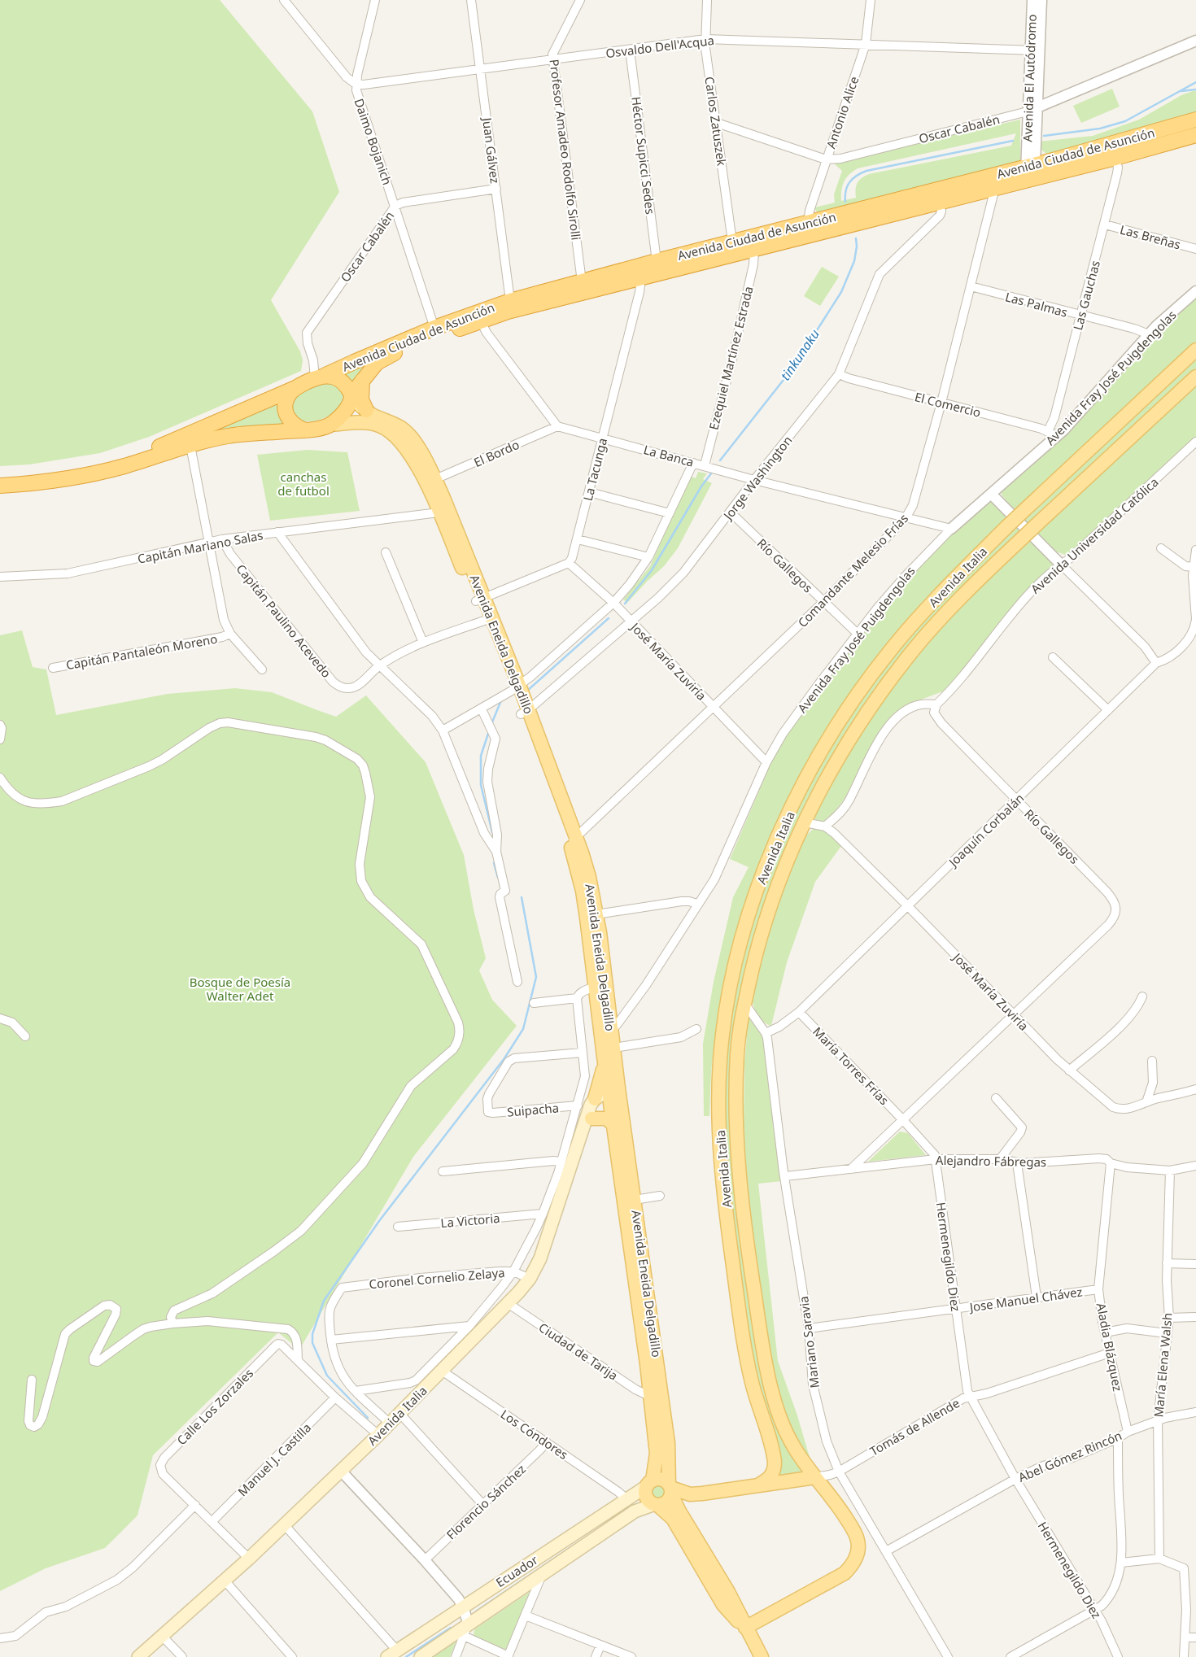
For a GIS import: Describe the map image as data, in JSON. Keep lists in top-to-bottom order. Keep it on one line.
{"streets":{"highway":["Avenida Ciudad de Asunción"],"main road":["Avenida Italia","Avenida Eneida Delgadillo","Ecuador"],"street":["Osvaldo Dell'Acqua","Avenida El Autódromo","Antonio Alice","Carlos Zatuszek","Oscar Cabalén","Daimo Bojanich","Profesor Amadeo Rodolfo Sirolli","Juan Gálvez","Héctor Supicci Sedes","Las Breñas","Las Gauchas","Las Palmas","Ezequiel Martínez Estrada","Avenida Fray José Puigdengolas","El Comercio","El Bordo","La Banca","La Tacunga","Jorge Washington","Avenida Universidad Católica","Capitán Mariano Salas","Río Gallegos","Comandante Melesio Frías","Capitán Paulino Acevedo","Capitán Pantaleón Moreno","José María Zuviría","Joaquín Corbalán","María Torres Frías","Suipacha","Alejandro Fábregas","La Victoria","Hermenegildo Diez","Coronel Cornelio Zelaya","Jose Manuel Chávez","Mariano Saravia","Aladia Blázquez","Ciudad de Tarija","María Elena Walsh","Calle Los Zorzales","Tomás de Allende","Los Cóndores","Abel Gómez Rincón","Manuel J. Castilla","Florencio Sánchez"]},"crossings":[["Osvaldo Dell'Acqua","Avenida El Autódromo"],["Osvaldo Dell'Acqua","Antonio Alice"],["Osvaldo Dell'Acqua","Carlos Zatuszek"],["Osvaldo Dell'Acqua","Daimo Bojanich"],["Osvaldo Dell'Acqua","Profesor Amadeo Rodolfo Sirolli"],["Osvaldo Dell'Acqua","Juan Gálvez"],["Osvaldo Dell'Acqua","Héctor Supicci Sedes"],["Avenida El Autódromo","Oscar Cabalén"],["Avenida El Autódromo","Avenida Ciudad de Asunción"],["Antonio Alice","Oscar Cabalén"],["Antonio Alice","Avenida Ciudad de Asunción"],["Carlos Zatuszek","Oscar Cabalén"],["Carlos Zatuszek","Avenida Ciudad de Asunción"],["Oscar Cabalén","Daimo Bojanich"],["Oscar Cabalén","Juan Gálvez"],["Oscar Cabalén","Avenida Ciudad de Asunción"],["Oscar Cabalén","Avenida Eneida Delgadillo"],["Daimo Bojanich","Avenida Ciudad de Asunción"],["Profesor Amadeo Rodolfo Sirolli","Avenida Ciudad de Asunción"],["Juan Gálvez","Avenida Ciudad de Asunción"],["Avenida Ciudad de Asunción","Héctor Supicci Sedes"],["Avenida Ciudad de Asunción","Las Gauchas"],["Avenida Ciudad de Asunción","Ezequiel Martínez Estrada"],["Avenida Ciudad de Asunción","La Tacunga"],["Avenida Ciudad de Asunción","Jorge Washington"],["Avenida Ciudad de Asunción","Comandante Melesio Frías"],["Avenida Ciudad de Asunción","Avenida Eneida Delgadillo"],["Las Breñas","Las Gauchas"],["Las Gauchas","Las Palmas"],["Las Gauchas","Avenida Fray José Puigdengolas"],["Las Gauchas","El Comercio"],["Las Palmas","Avenida Fray José Puigdengolas"],["Las Palmas","Comandante Melesio Frías"],["Ezequiel Martínez Estrada","La Banca"],["Avenida Fray José Puigdengolas","El Comercio"],["Avenida Fray José Puigdengolas","La Banca"],["Avenida Fray José Puigdengolas","Río Gallegos"],["Avenida Fray José Puigdengolas","Avenida Eneida Delgadillo"],["Avenida Fray José Puigdengolas","José María Zuviría"],["El Comercio","Jorge Washington"],["El Comercio","Comandante Melesio Frías"],["El Bordo","La Banca"],["El Bordo","Avenida Eneida Delgadillo"],["La Banca","La Tacunga"],["La Banca","Jorge Washington"],["La Banca","Comandante Melesio Frías"],["La Tacunga","José María Zuviría"],["Jorge Washington","Río Gallegos"],["Jorge Washington","Avenida Eneida Delgadillo"],["Jorge Washington","José María Zuviría"],["Avenida Universidad Católica","Río Gallegos"],["Capitán Mariano Salas","Capitán Paulino Acevedo"],["Capitán Mariano Salas","Avenida Eneida Delgadillo"],["Río Gallegos","Comandante Melesio Frías"],["Río Gallegos","José María Zuviría"],["Río Gallegos","Joaquín Corbalán"],["Comandante Melesio Frías","Avenida Eneida Delgadillo"],["Comandante Melesio Frías","José María Zuviría"],["Avenida Italia","Avenida Eneida Delgadillo"],["Avenida Italia","José María Zuviría"],["Avenida Italia","Coronel Cornelio Zelaya"],["Avenida Italia","Mariano Saravia"],["Avenida Italia","Ciudad de Tarija"],["Avenida Italia","Tomás de Allende"],["Avenida Italia","Los Cóndores"],["Avenida Eneida Delgadillo","Ciudad de Tarija"],["Avenida Eneida Delgadillo","Ecuador"],["José María Zuviría","Joaquín Corbalán"],["Joaquín Corbalán","María Torres Frías"],["Joaquín Corbalán","Mariano Saravia"],["María Torres Frías","Hermenegildo Diez"],["Alejandro Fábregas","Hermenegildo Diez"],["Alejandro Fábregas","Mariano Saravia"],["Alejandro Fábregas","Aladia Blázquez"],["Alejandro Fábregas","María Elena Walsh"],["Hermenegildo Diez","Jose Manuel Chávez"],["Hermenegildo Diez","Tomás de Allende"],["Hermenegildo Diez","Abel Gómez Rincón"],["Jose Manuel Chávez","Mariano Saravia"],["Jose Manuel Chávez","Aladia Blázquez"],["Mariano Saravia","Tomás de Allende"],["Mariano Saravia","Abel Gómez Rincón"],["Aladia Blázquez","Tomás de Allende"],["Aladia Blázquez","Abel Gómez Rincón"],["María Elena Walsh","Abel Gómez Rincón"],["Los Cóndores","Florencio Sánchez"],["Los Cóndores","Ecuador"]],"water":["tinkunaku"],"parks":["canchas de futbol","Bosque de Poesía Walter Adet"]}
